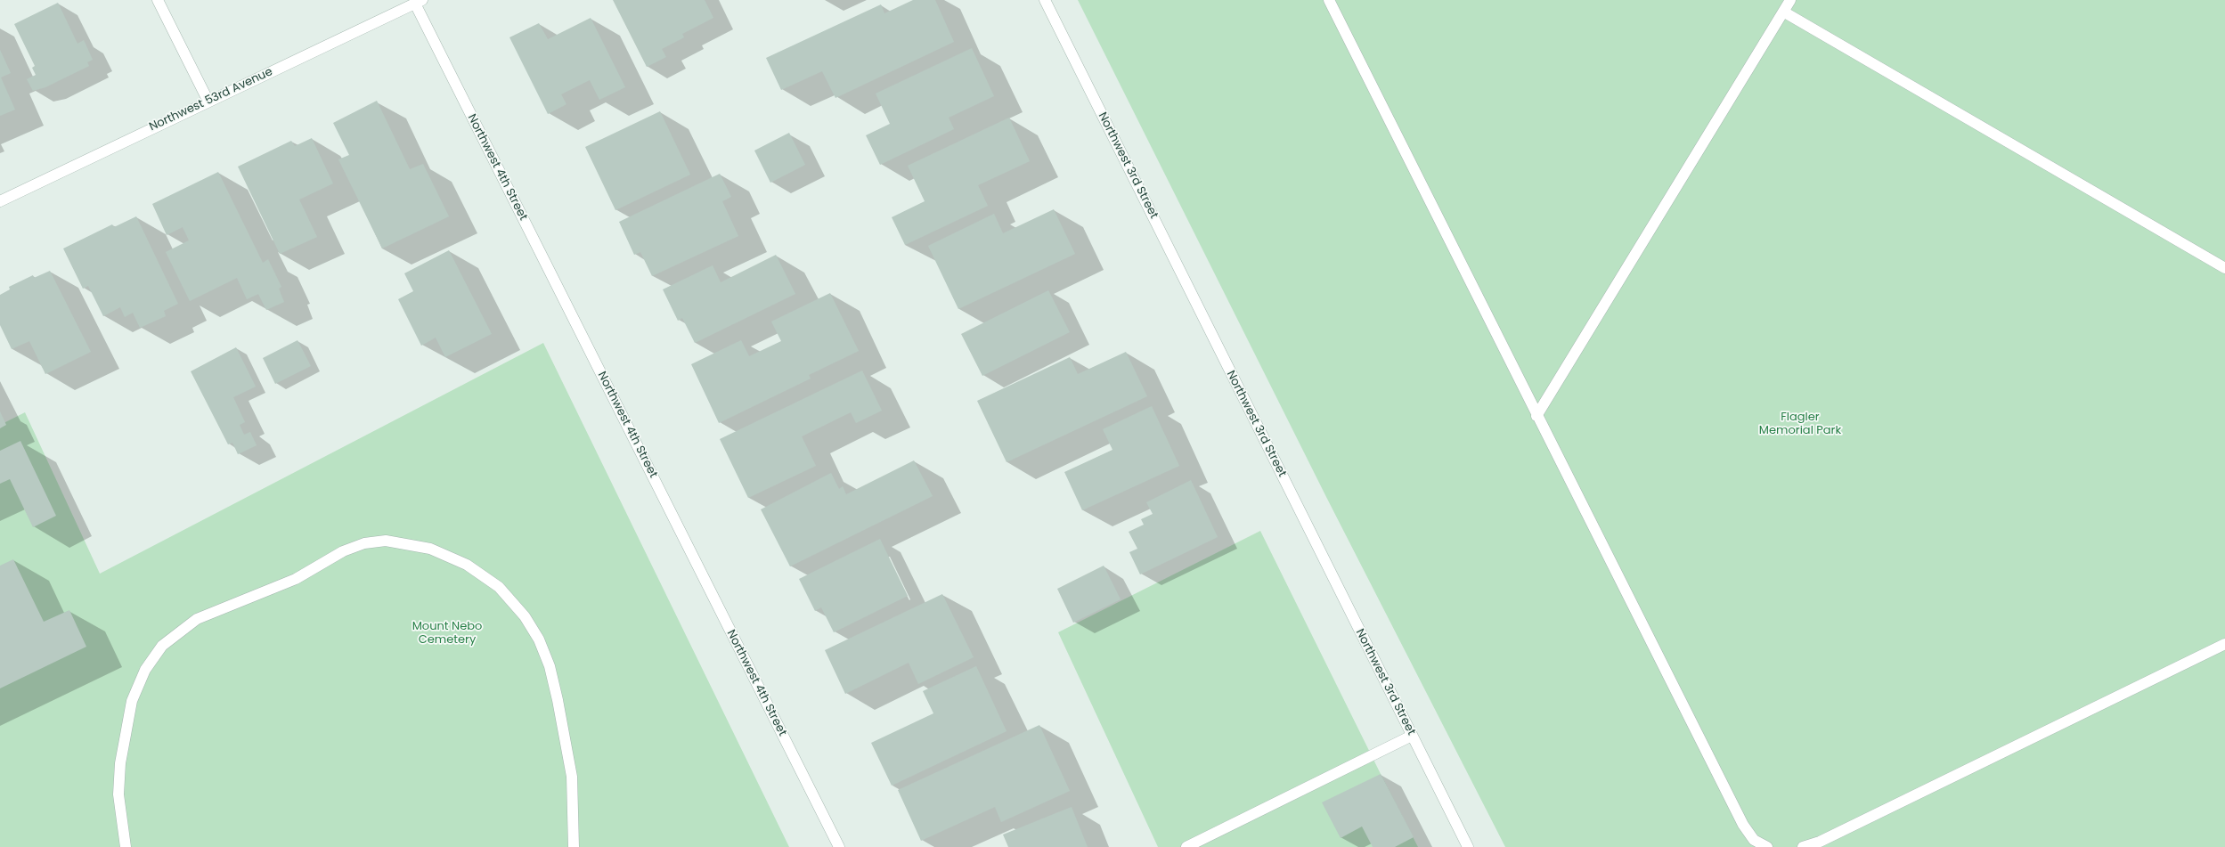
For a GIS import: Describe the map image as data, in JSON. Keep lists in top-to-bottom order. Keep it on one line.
{"streets":{"street":["Northwest 53rd Avenue","Northwest 3rd Street","Northwest 4th Street"]},"crossings":[["Northwest 53rd Avenue","Northwest 4th Street"]],"parks":["Flagler Memorial Park","Mount Nebo Cemetery"]}
